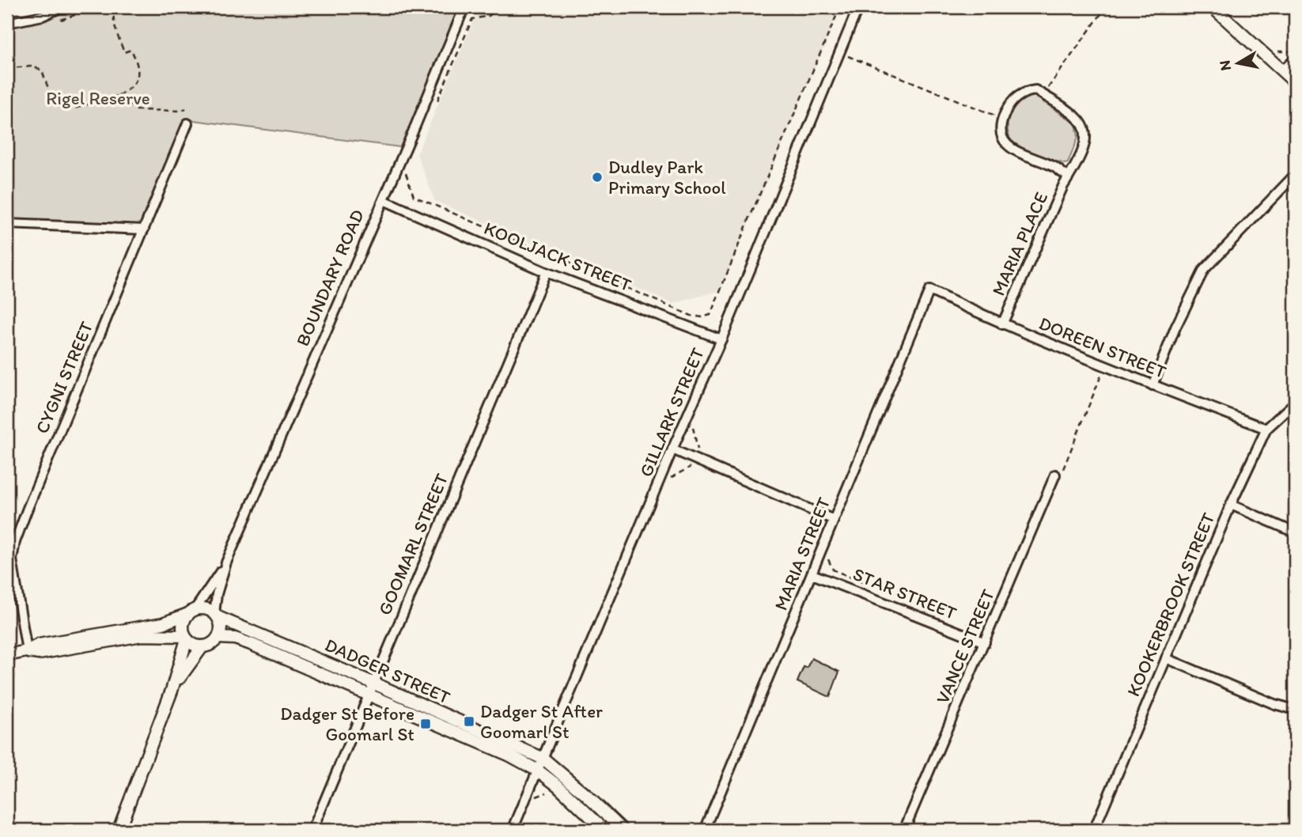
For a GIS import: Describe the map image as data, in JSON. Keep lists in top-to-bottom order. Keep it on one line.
{"streets":{"street":["MARIA PLACE","KOOLJACK STREET","BOUNDARY ROAD","DOREEN STREET","CYGNI STREET","GILLARK STREET","GOOMARL STREET","MARIA STREET","STAR STREET","KOOKERBROOK STREET","VANCE STREET","DADGER STREET"]},"crossings":[["MARIA PLACE","DOREEN STREET"],["KOOLJACK STREET","BOUNDARY ROAD"],["KOOLJACK STREET","GILLARK STREET"],["KOOLJACK STREET","GOOMARL STREET"],["BOUNDARY ROAD","DADGER STREET"],["DOREEN STREET","MARIA STREET"],["DOREEN STREET","KOOKERBROOK STREET"],["GILLARK STREET","DADGER STREET"],["GOOMARL STREET","DADGER STREET"],["MARIA STREET","STAR STREET"],["STAR STREET","VANCE STREET"]],"parks":["Rigel Reserve"],"places":{"other":["Dudley Park Primary School"],"transit":["Dadger St After Goomarl St","Dadger St Before Goomarl St"]},"north":"left"}
